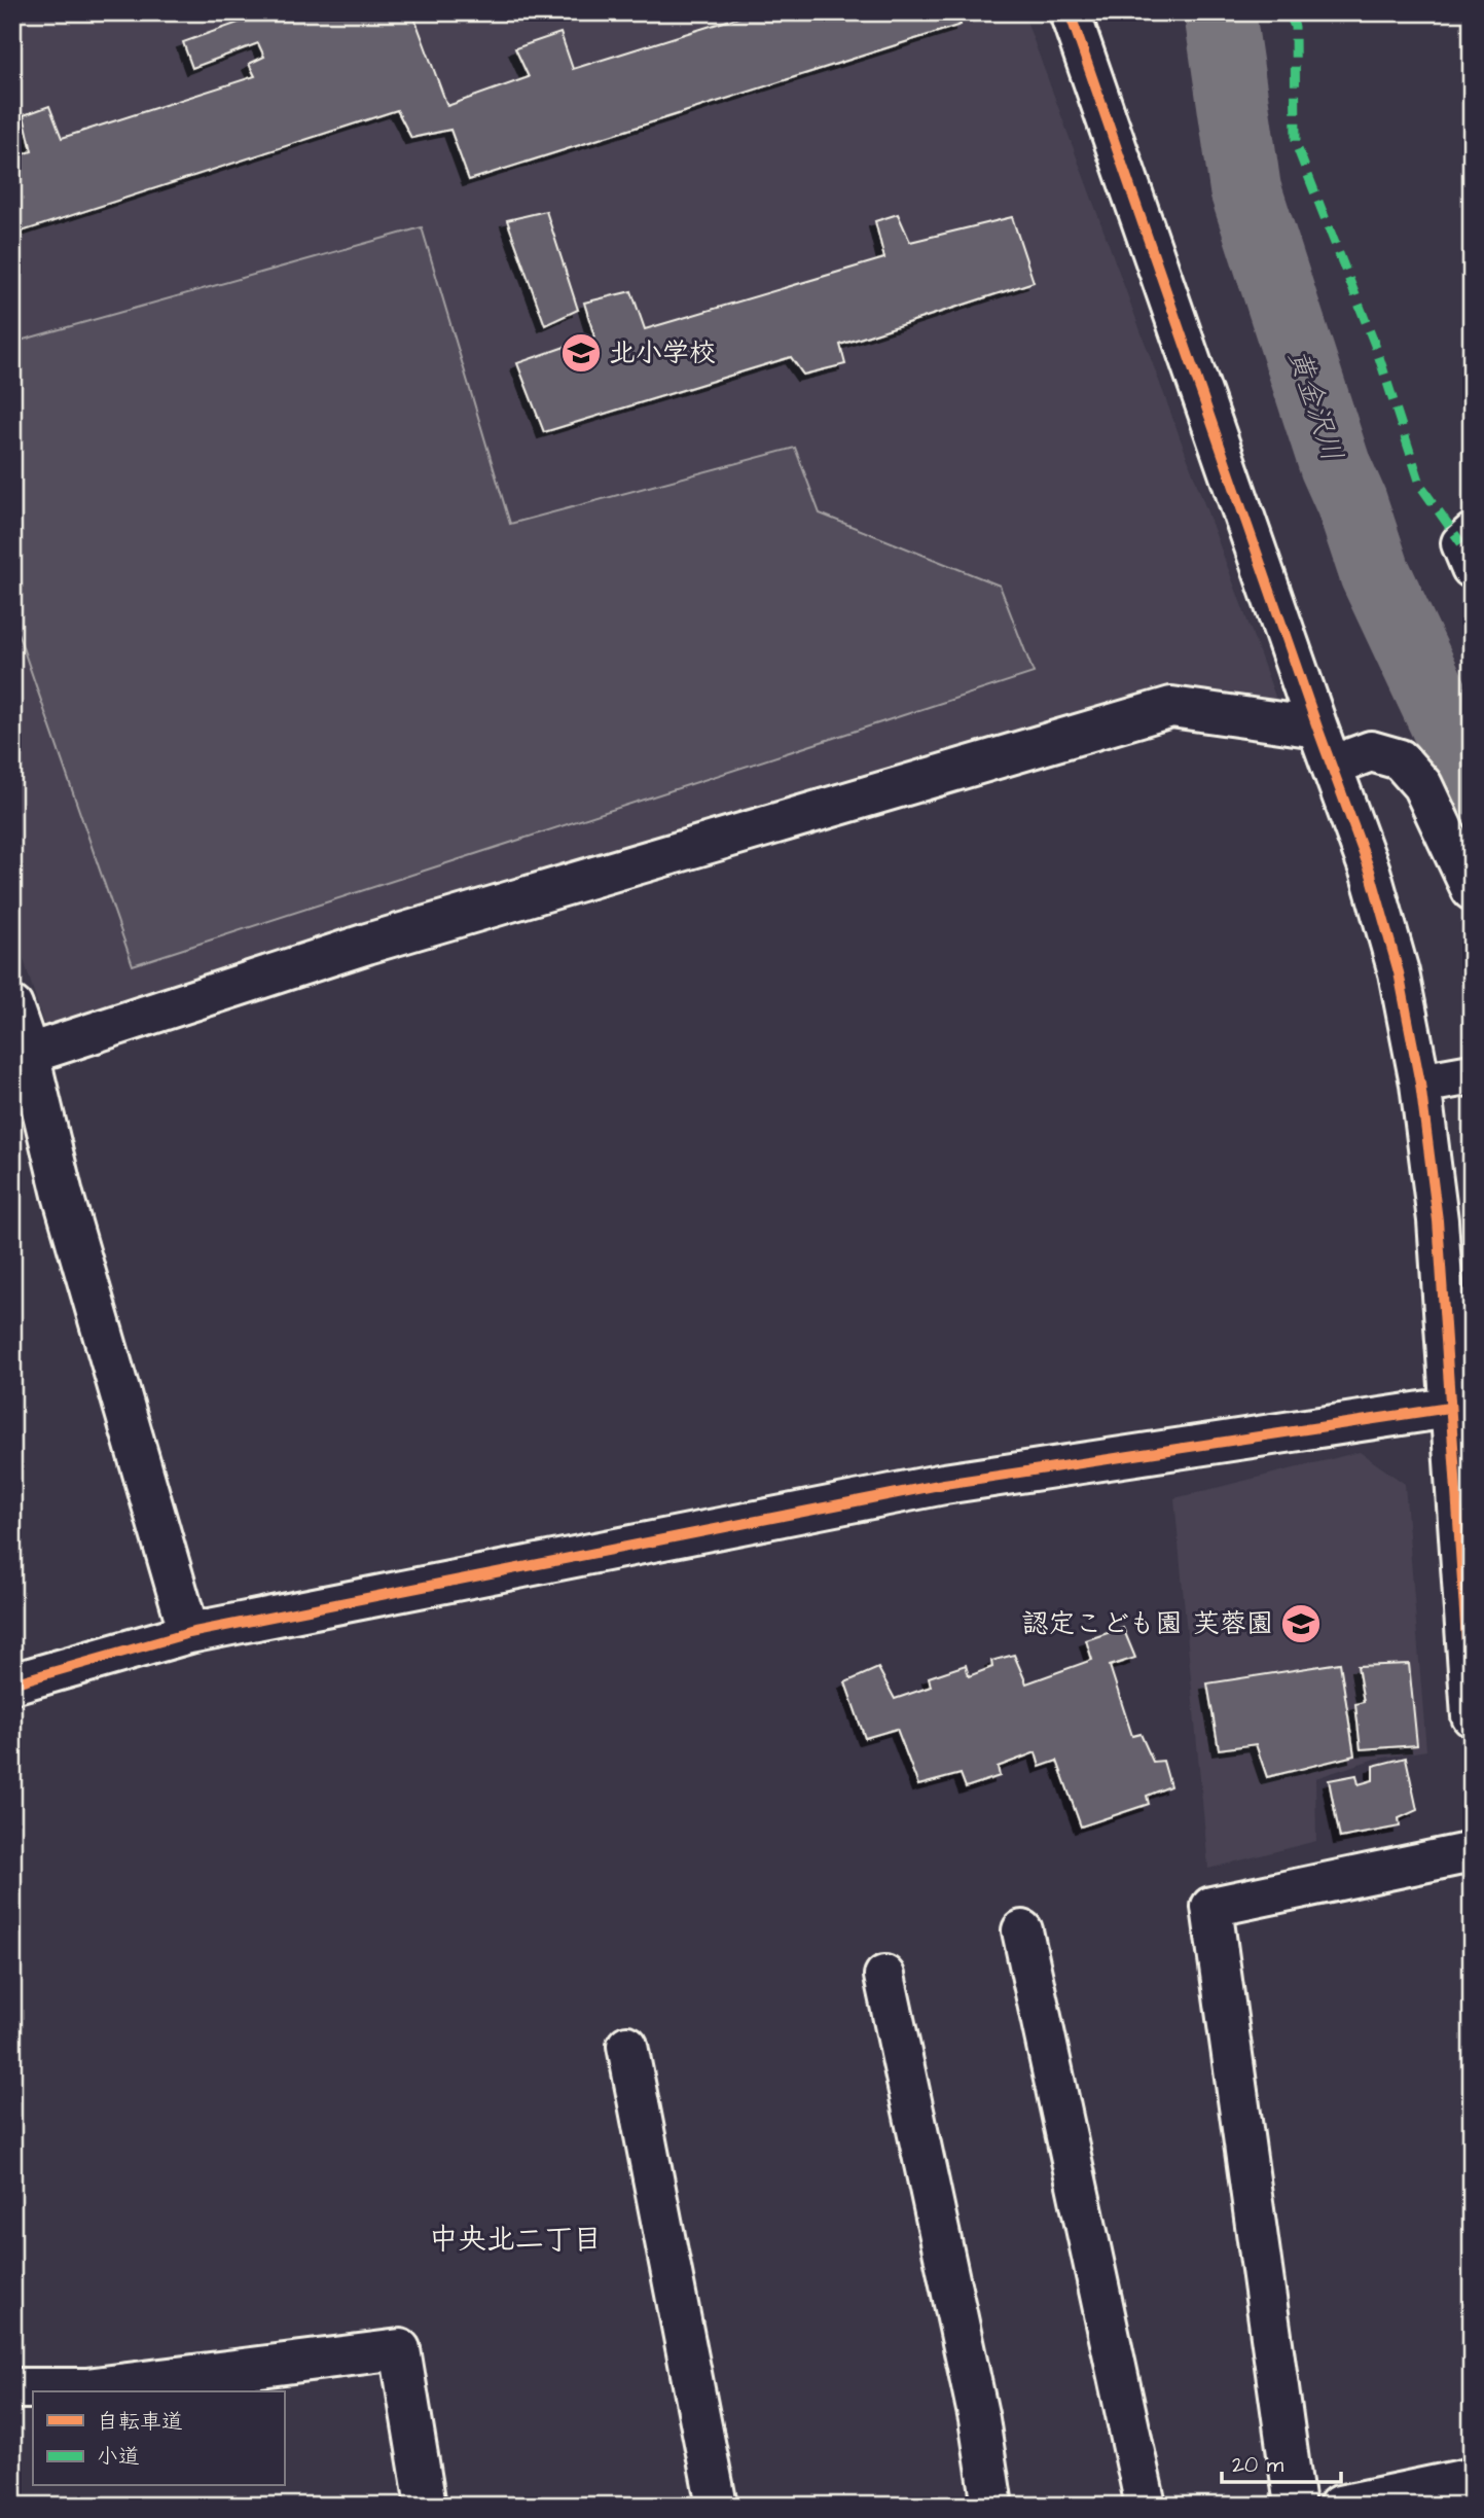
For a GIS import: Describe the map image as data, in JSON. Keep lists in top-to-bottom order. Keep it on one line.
{"districts":["中央北二丁目"],"water":["黄金沢川"],"places":{"school or university":["北小学校","認定こども園 芙蓉園"]},"legend":["自転車道","小道"],"scale_bar":"20 m"}
